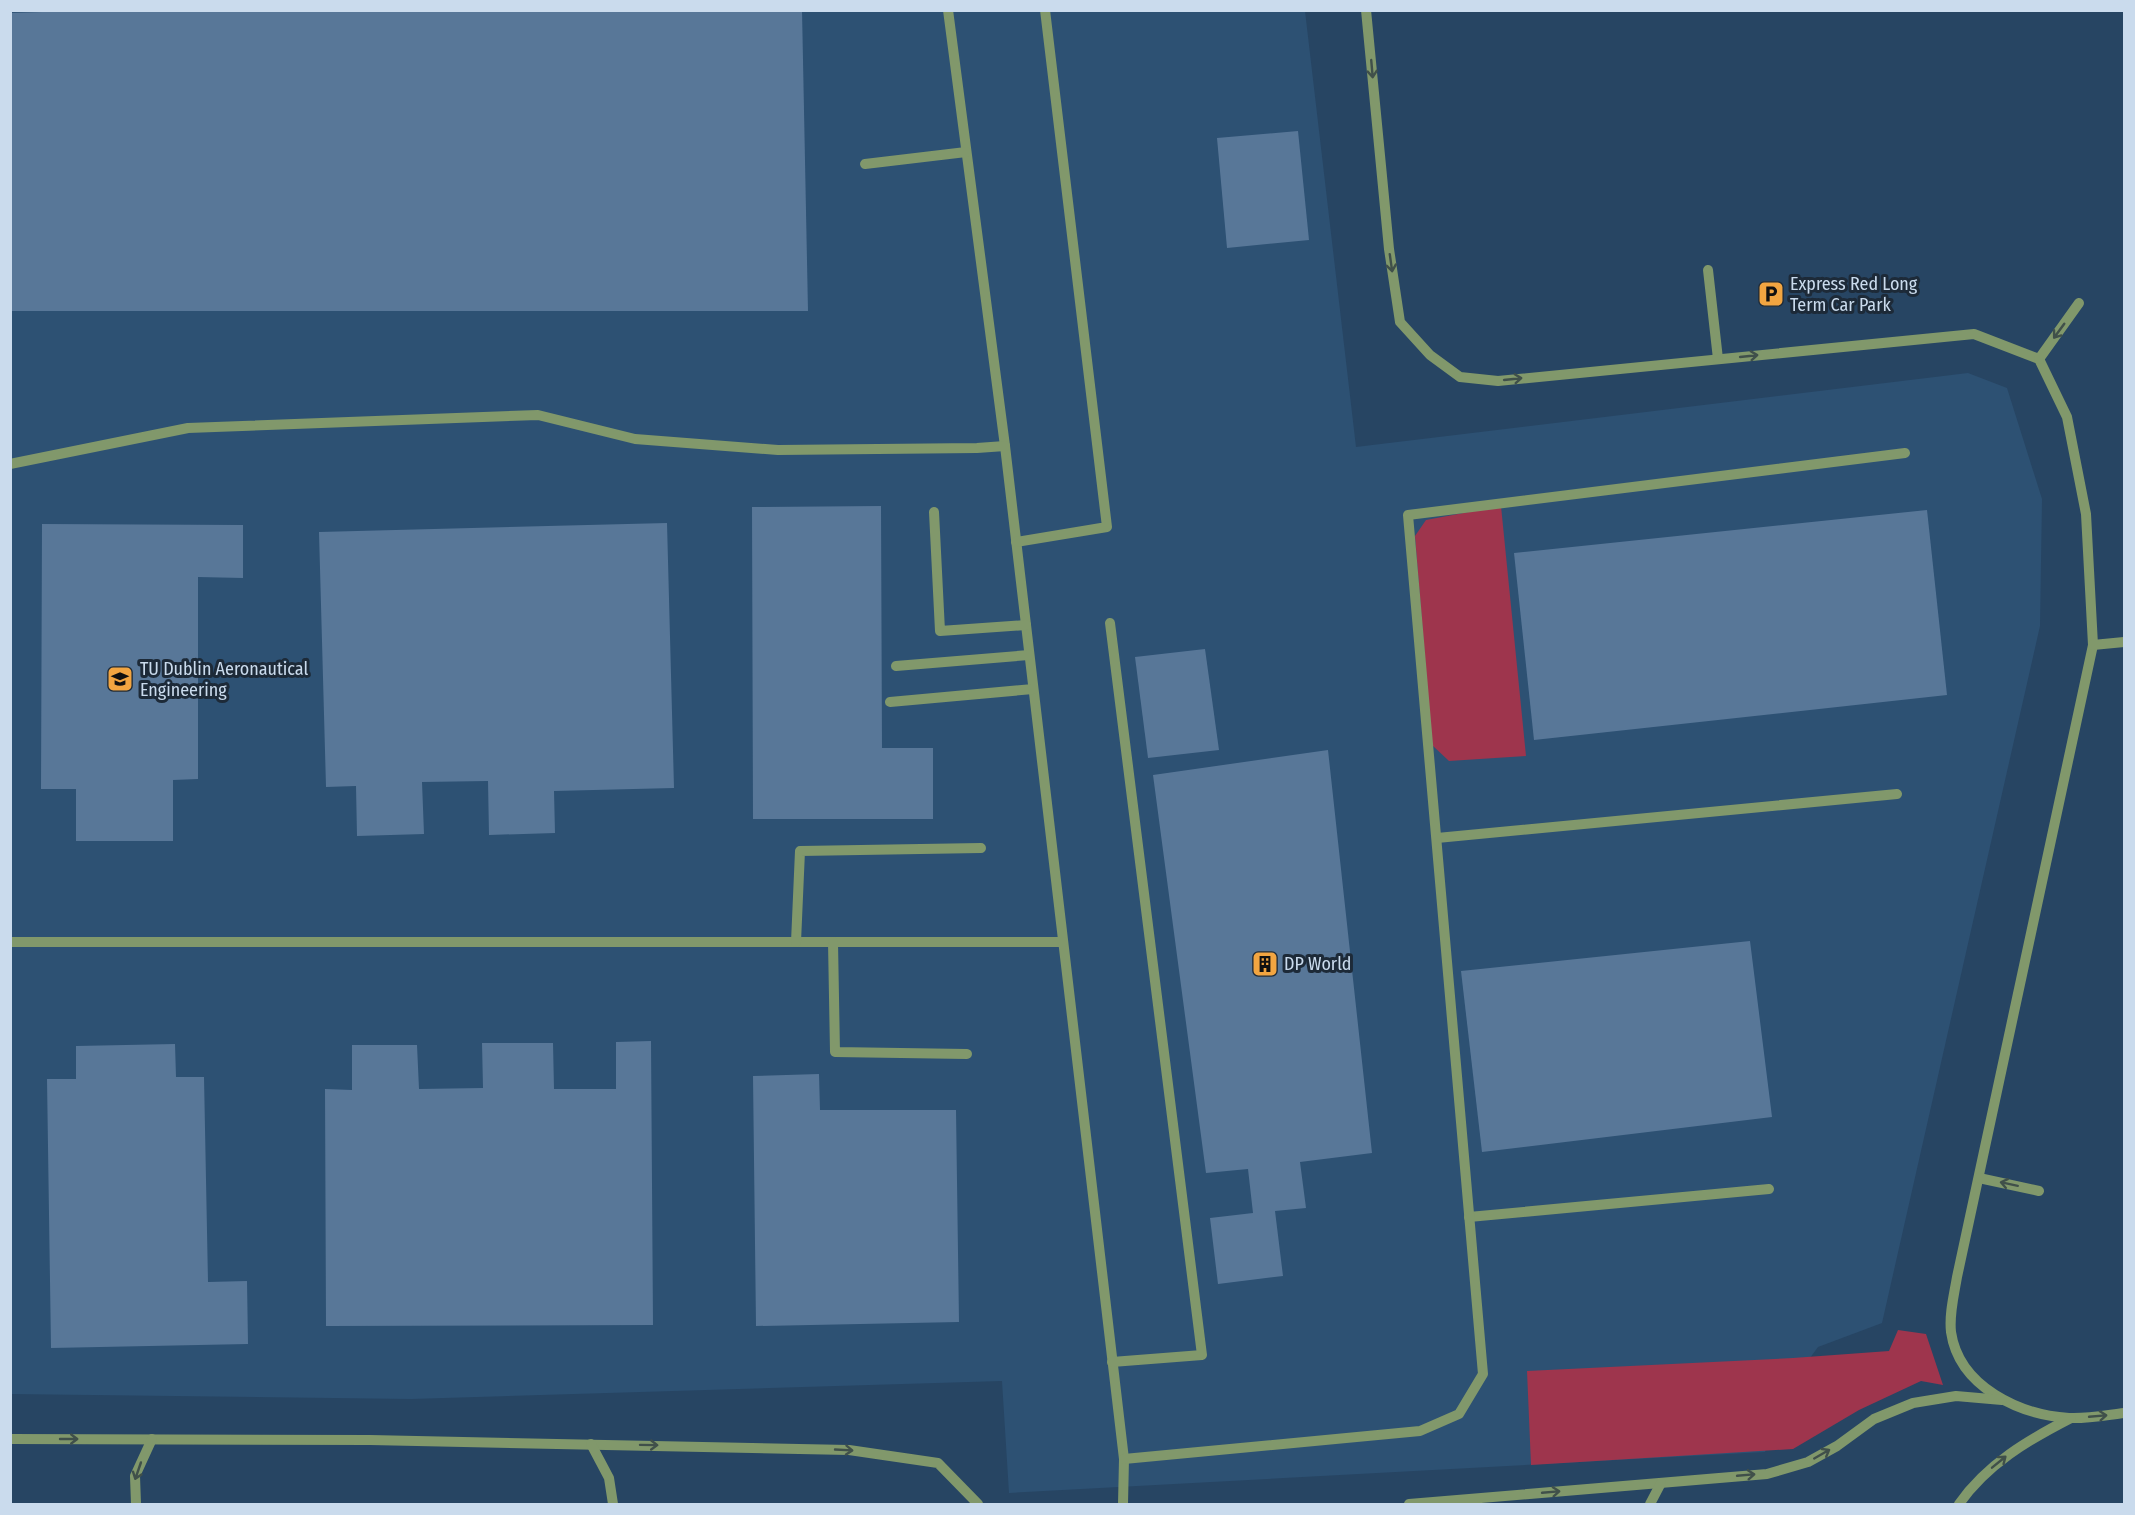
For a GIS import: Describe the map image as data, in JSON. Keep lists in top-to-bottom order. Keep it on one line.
{"places":{"parking":["Express Red Long Term Car Park"],"school or university":["TU Dublin Aeronautical Engineering"],"building":["DP World"]}}
